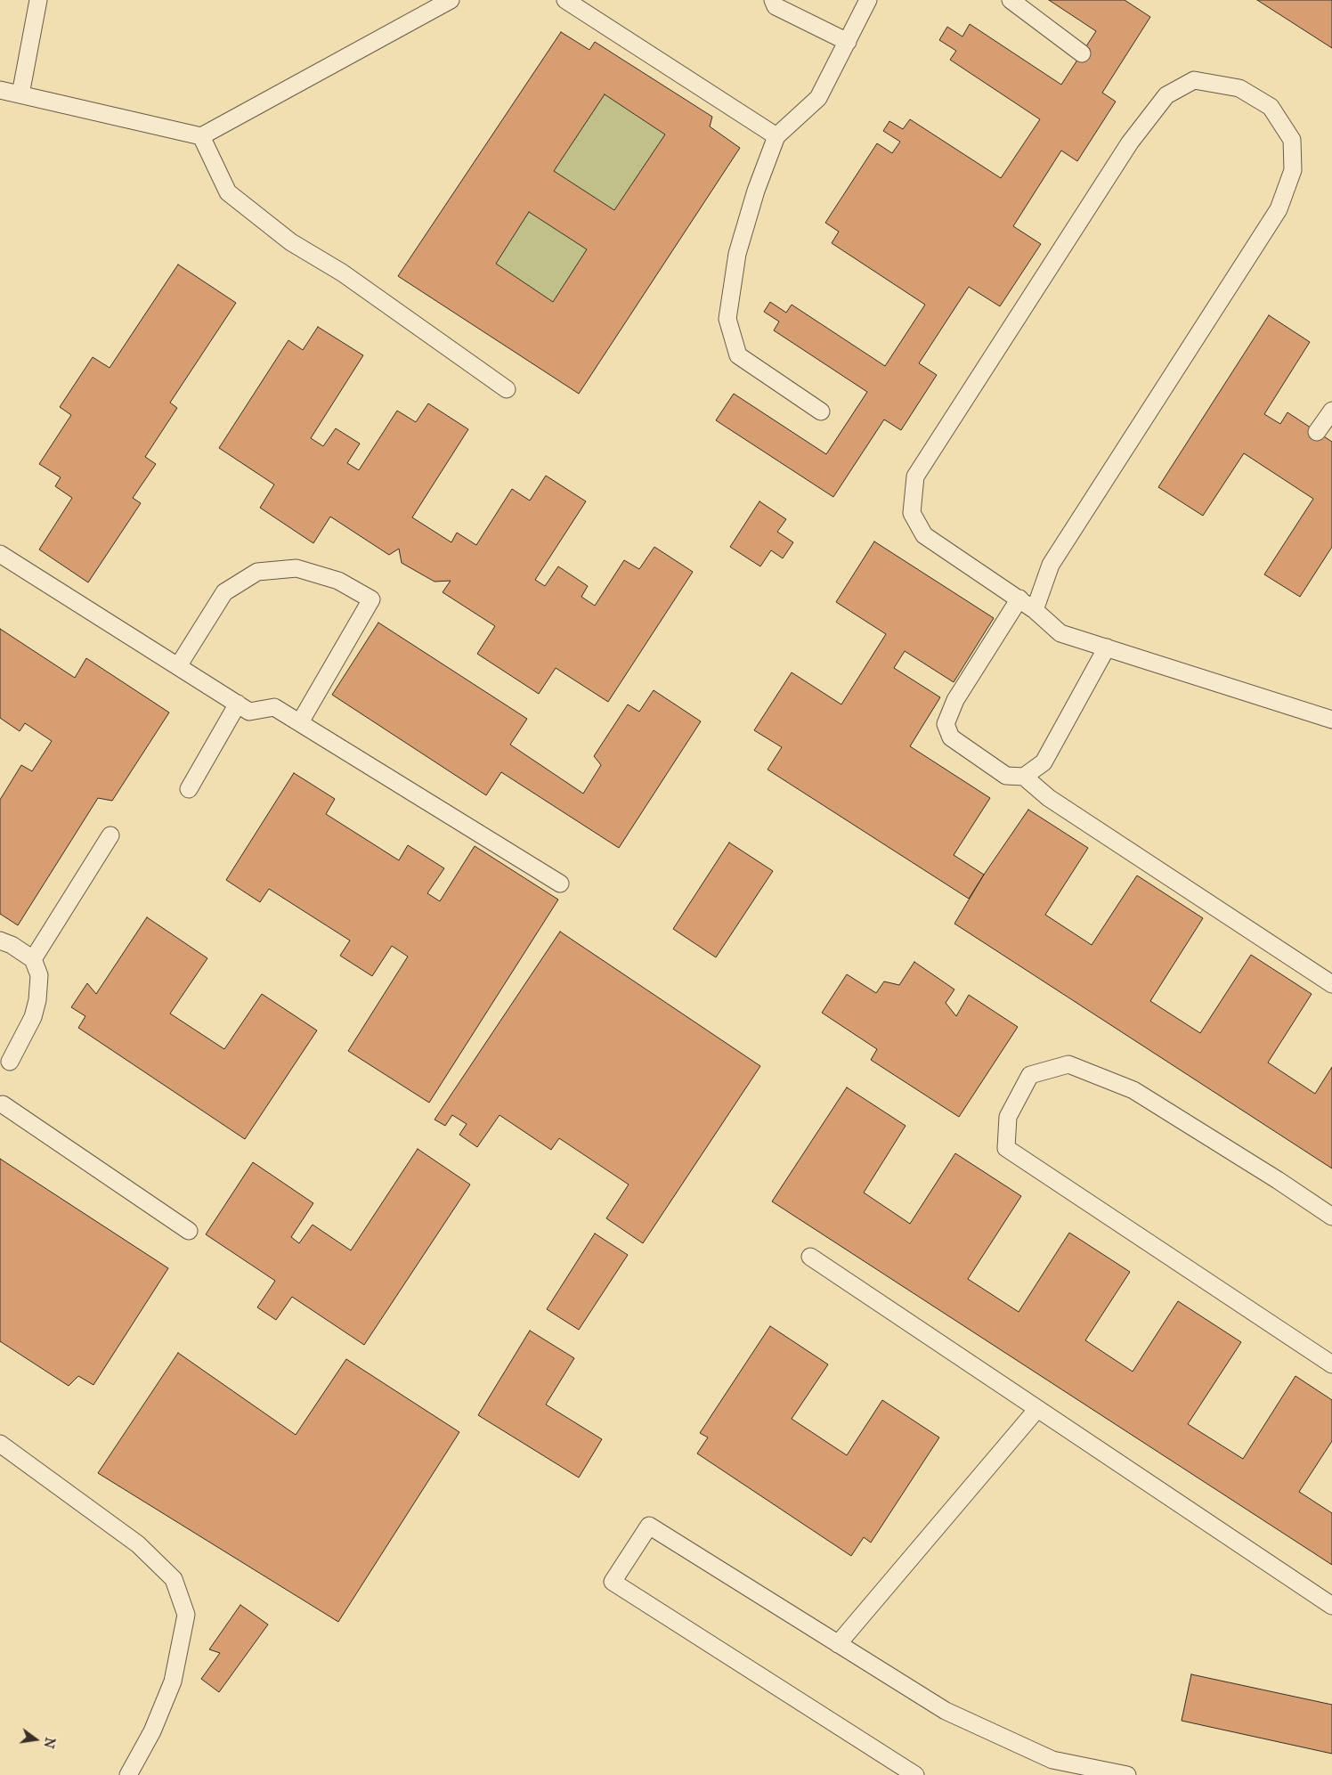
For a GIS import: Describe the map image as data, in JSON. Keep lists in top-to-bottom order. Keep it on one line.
{"north":"right"}
